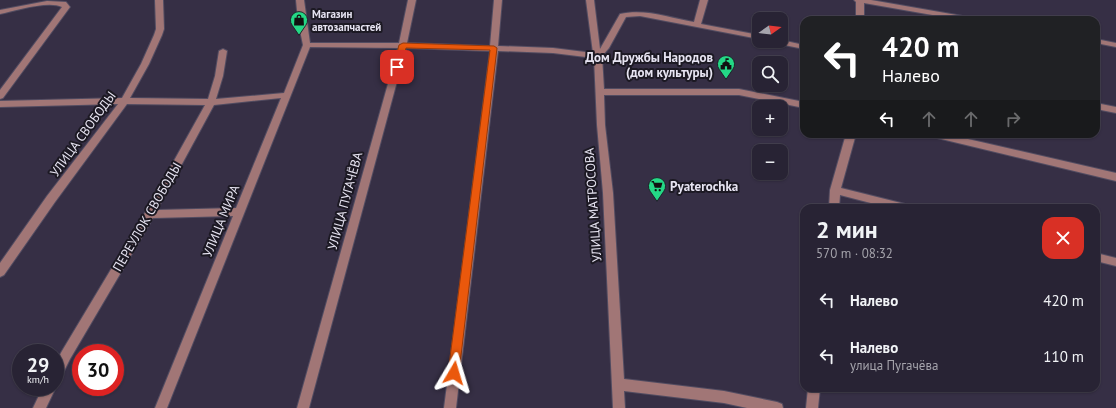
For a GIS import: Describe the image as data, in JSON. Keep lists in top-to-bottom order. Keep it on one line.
{"streets":{"street":["УЛИЦА СВОБОДЫ","УЛИЦА ПУГАЧЁВА","УЛИЦА МАТРОСОВА","ПЕРЕУЛОК СВОБОДЫ","УЛИЦА МИРА"]},"places":{"shop":["Магазин автозапчастей"],"public building":["Дом Дружбы Народов (дом культуры)"],"supermarket":["Pyaterochka"]},"north":"right","page":{"map_buttons":["+","−"],"turn":["420 m","Налево"],"heading":["2 мин","570 m · 08:32"],"list":[{"name":"Налево","value":"420 m"},{"name":"Налево","note":"улица Пугачёва","value":"110 m"}],"speed":"29 km/h","limit":"30"}}
